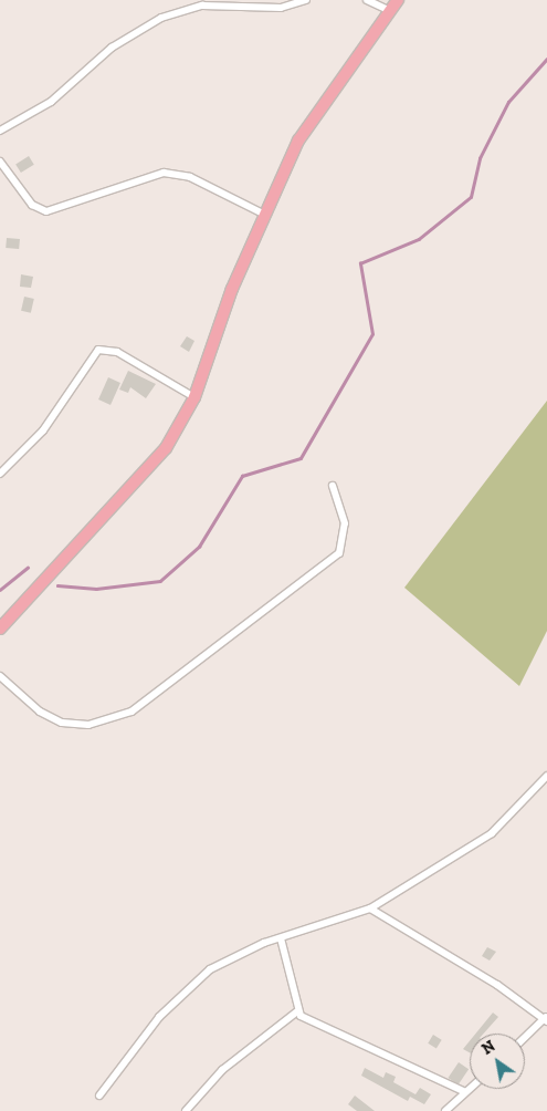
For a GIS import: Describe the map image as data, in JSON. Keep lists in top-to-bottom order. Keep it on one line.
{"north":"top left"}
